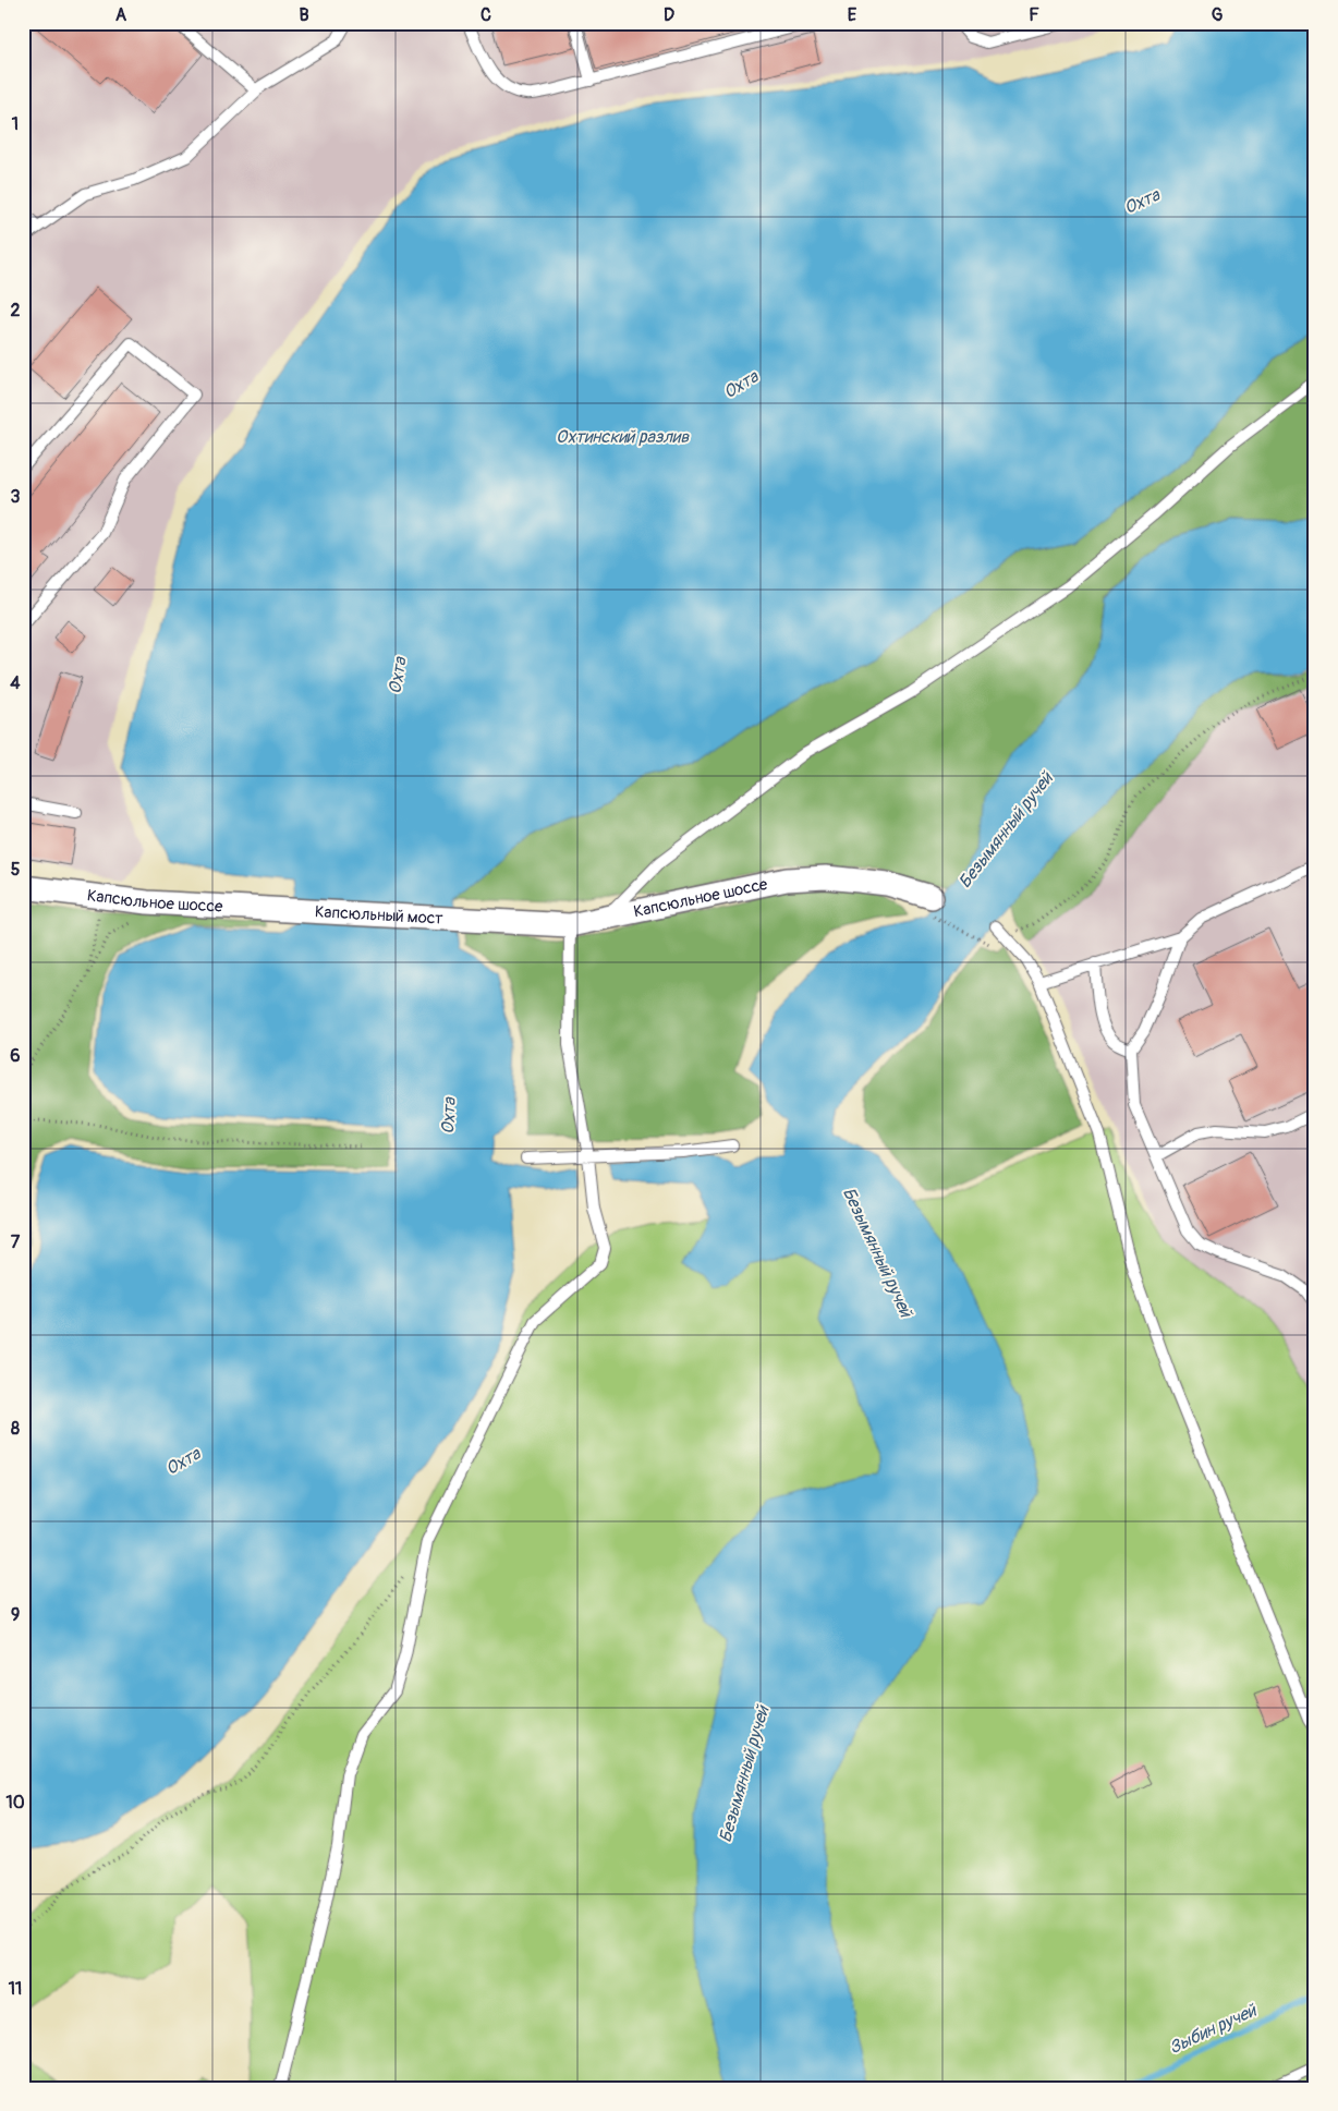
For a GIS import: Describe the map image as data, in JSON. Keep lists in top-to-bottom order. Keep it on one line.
{"streets":{"street":["Капсюльное шоссе","Капсюльный мост"]},"crossings":[["Капсюльное шоссе","Капсюльный мост"]],"water":["Охта","Охтинский разлив","Безымянный ручей","Зыбин ручей"],"grid":{"columns":["A","B","C","D","E","F","G"],"rows":["1","2","3","4","5","6","7","8","9","10","11"]}}
